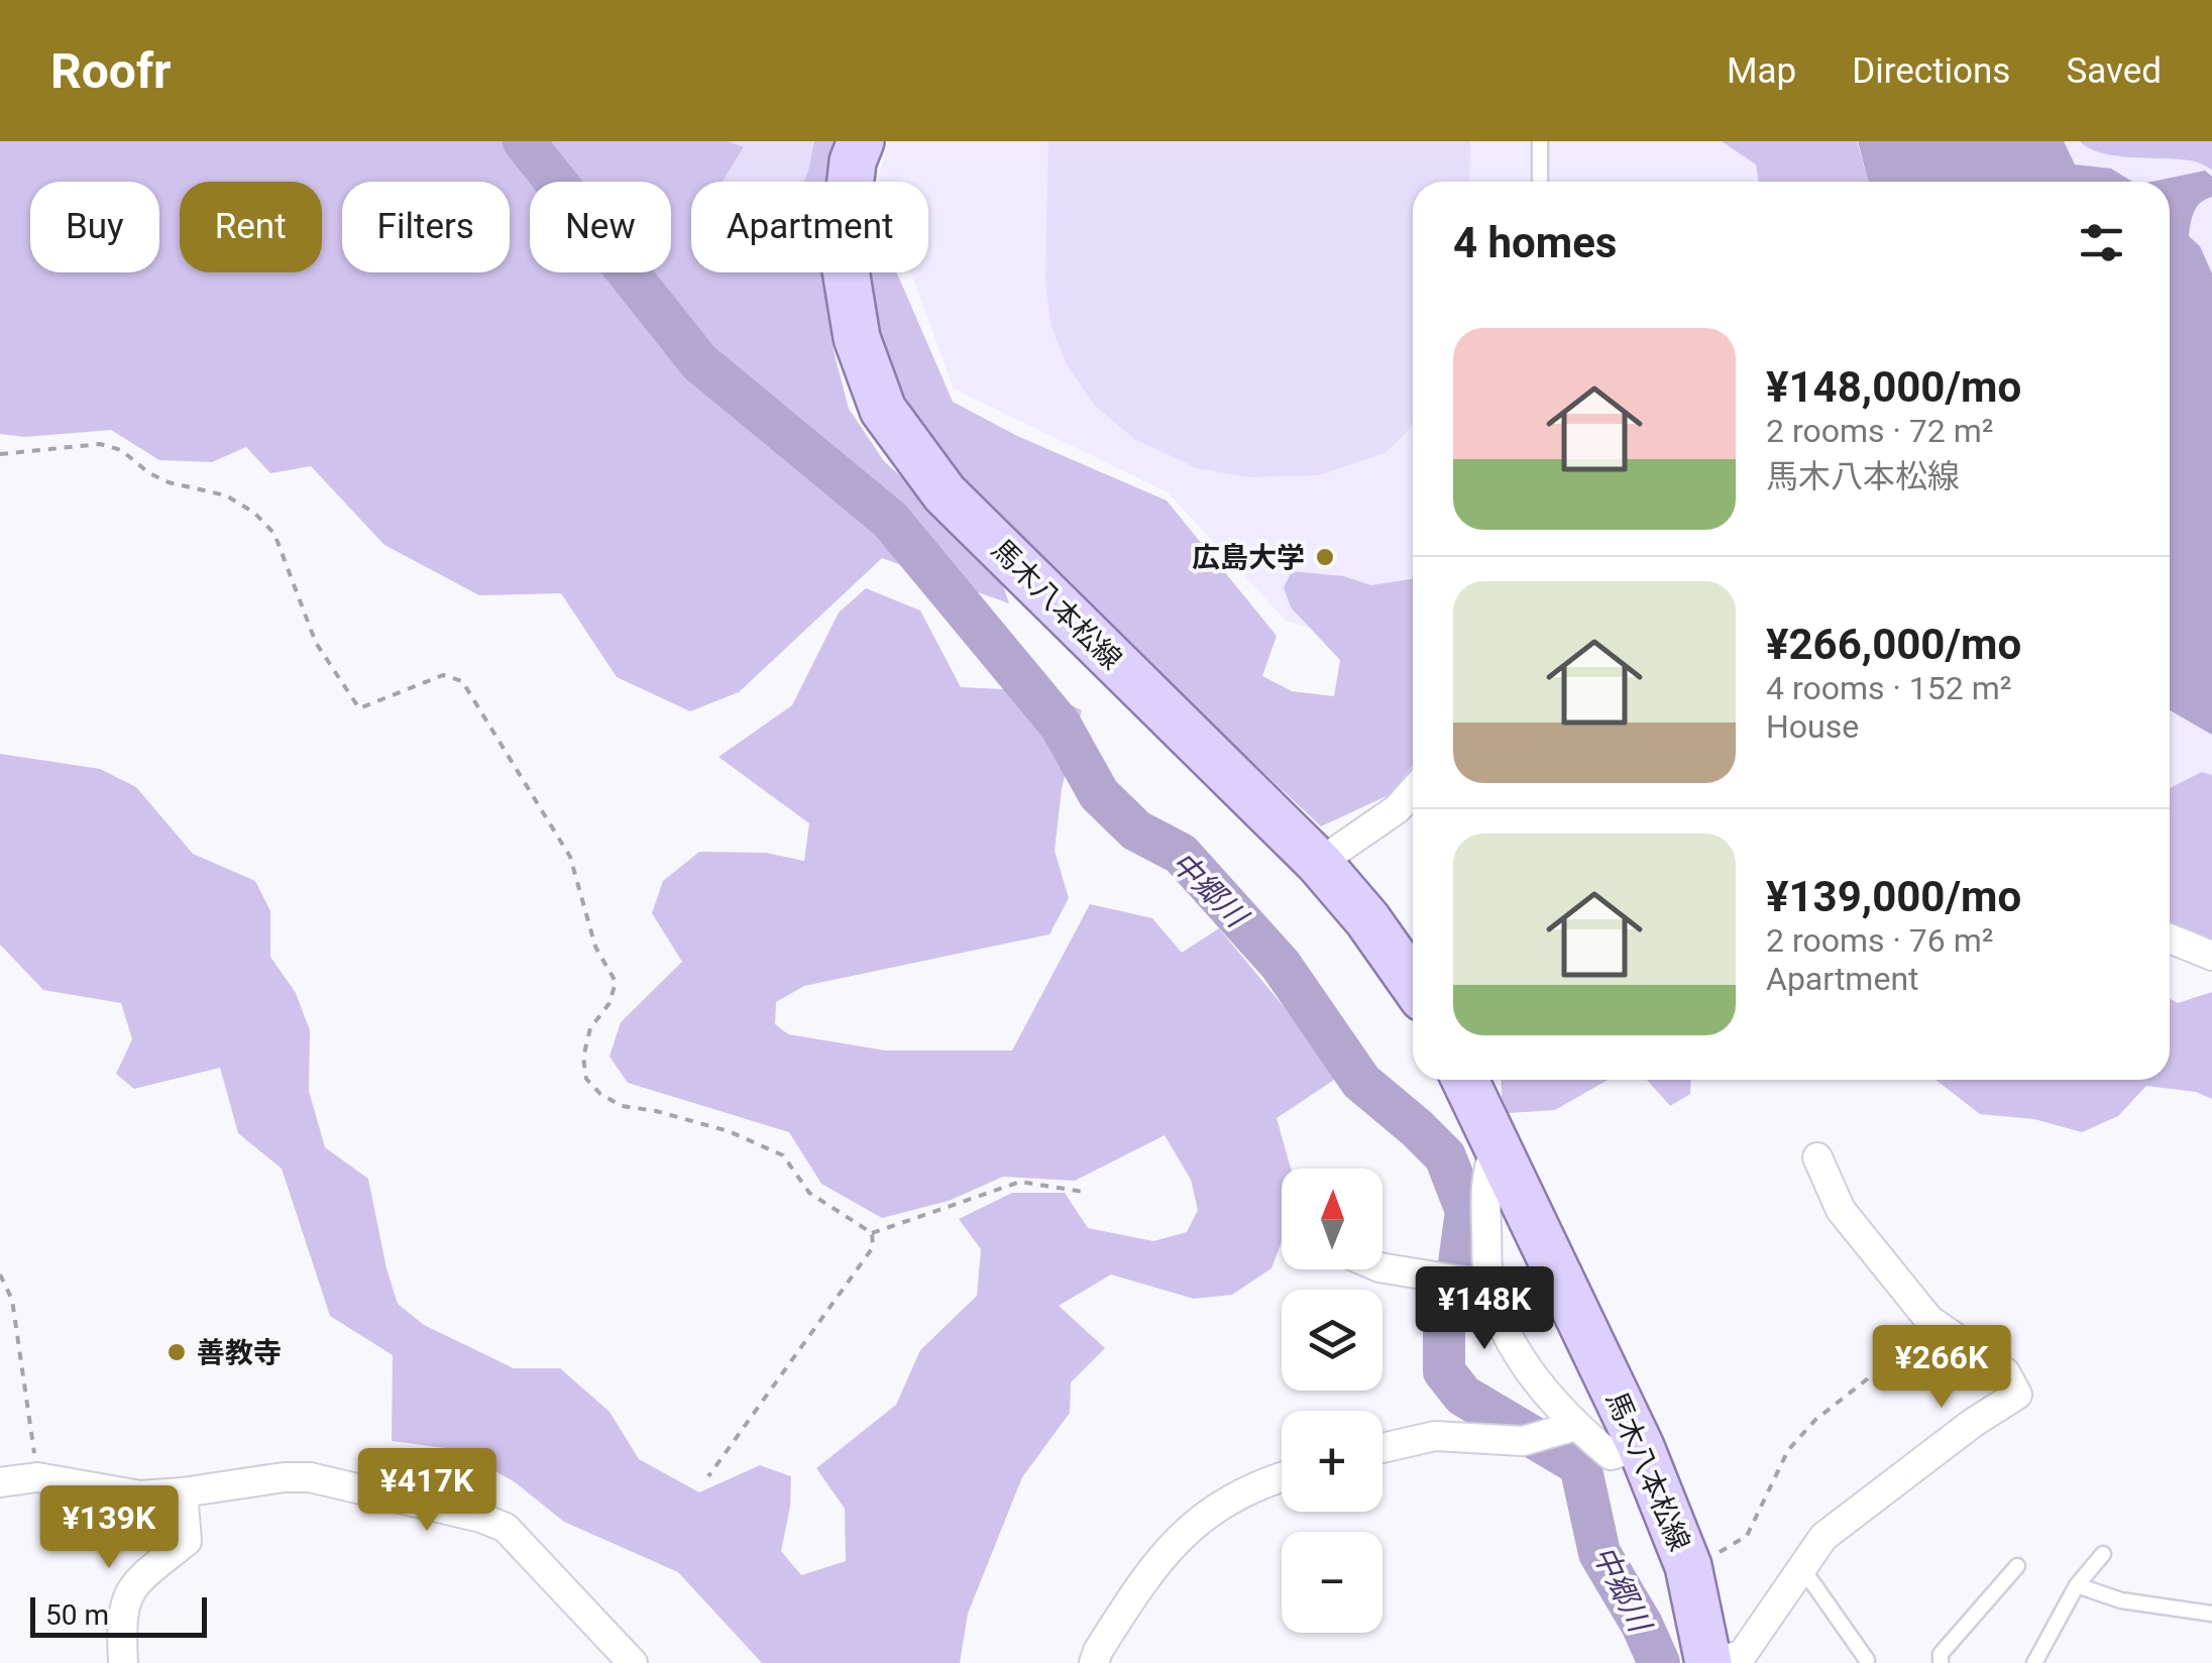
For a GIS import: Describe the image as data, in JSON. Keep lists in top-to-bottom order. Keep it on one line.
{"streets":{"main road":["馬木八本松線"]},"water":["中郷川"],"places":["広島大学","善教寺"],"scale_bar":"50 m","north":"top","page":{"header":"Roofr","nav":["Map","Directions","Saved"],"chip":["Buy","Rent","Filters","New","Apartment"],"heading":"4 homes","list":[{"name":"¥148,000/mo","note":"2 rooms · 72 m² · 馬木八本松線"},{"name":"¥266,000/mo","note":"4 rooms · 152 m² · House"},{"name":"¥139,000/mo","note":"2 rooms · 76 m² · Apartment"}],"map_buttons":["+","−"],"price":["¥148K","¥266K","¥417K","¥139K"],"scale":"50 m"}}
